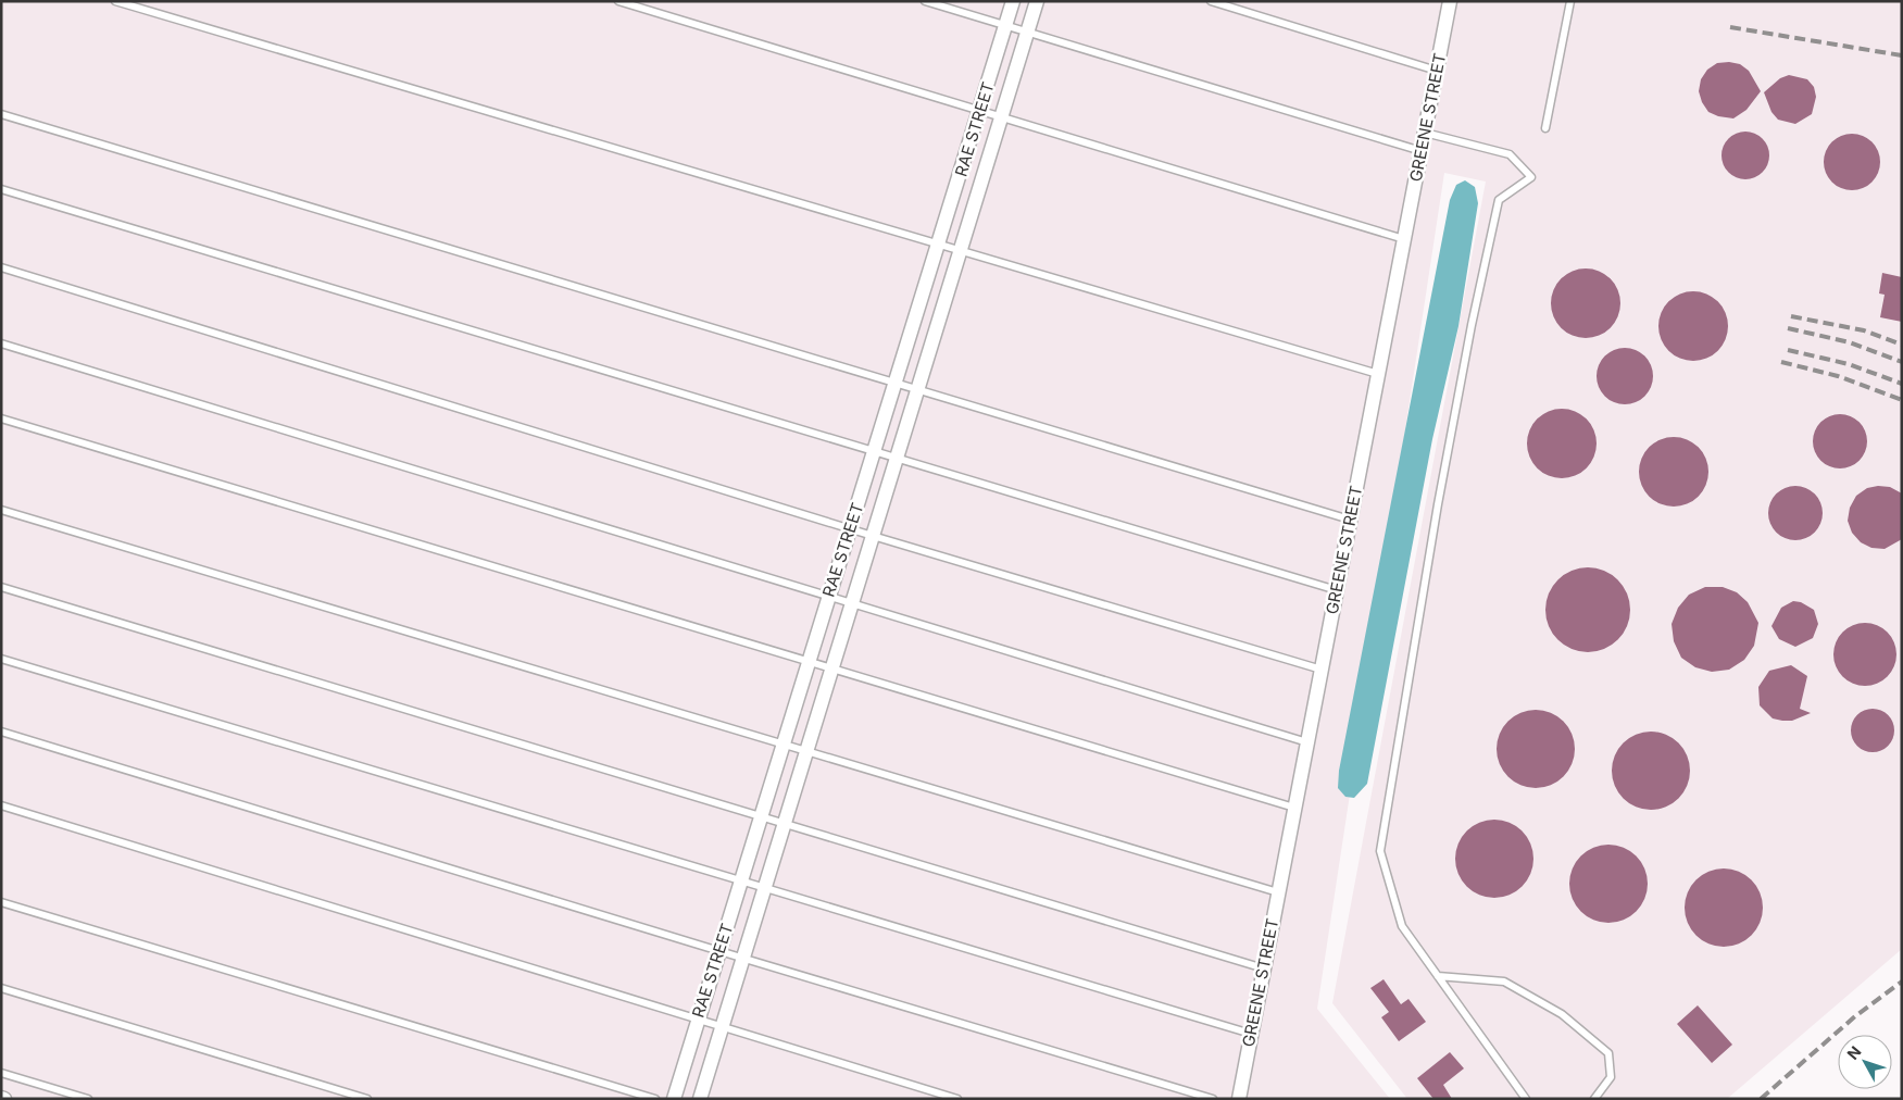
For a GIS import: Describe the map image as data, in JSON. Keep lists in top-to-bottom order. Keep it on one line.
{"streets":{"street":["GREENE STREET","RAE STREET"]},"north":"top left"}
